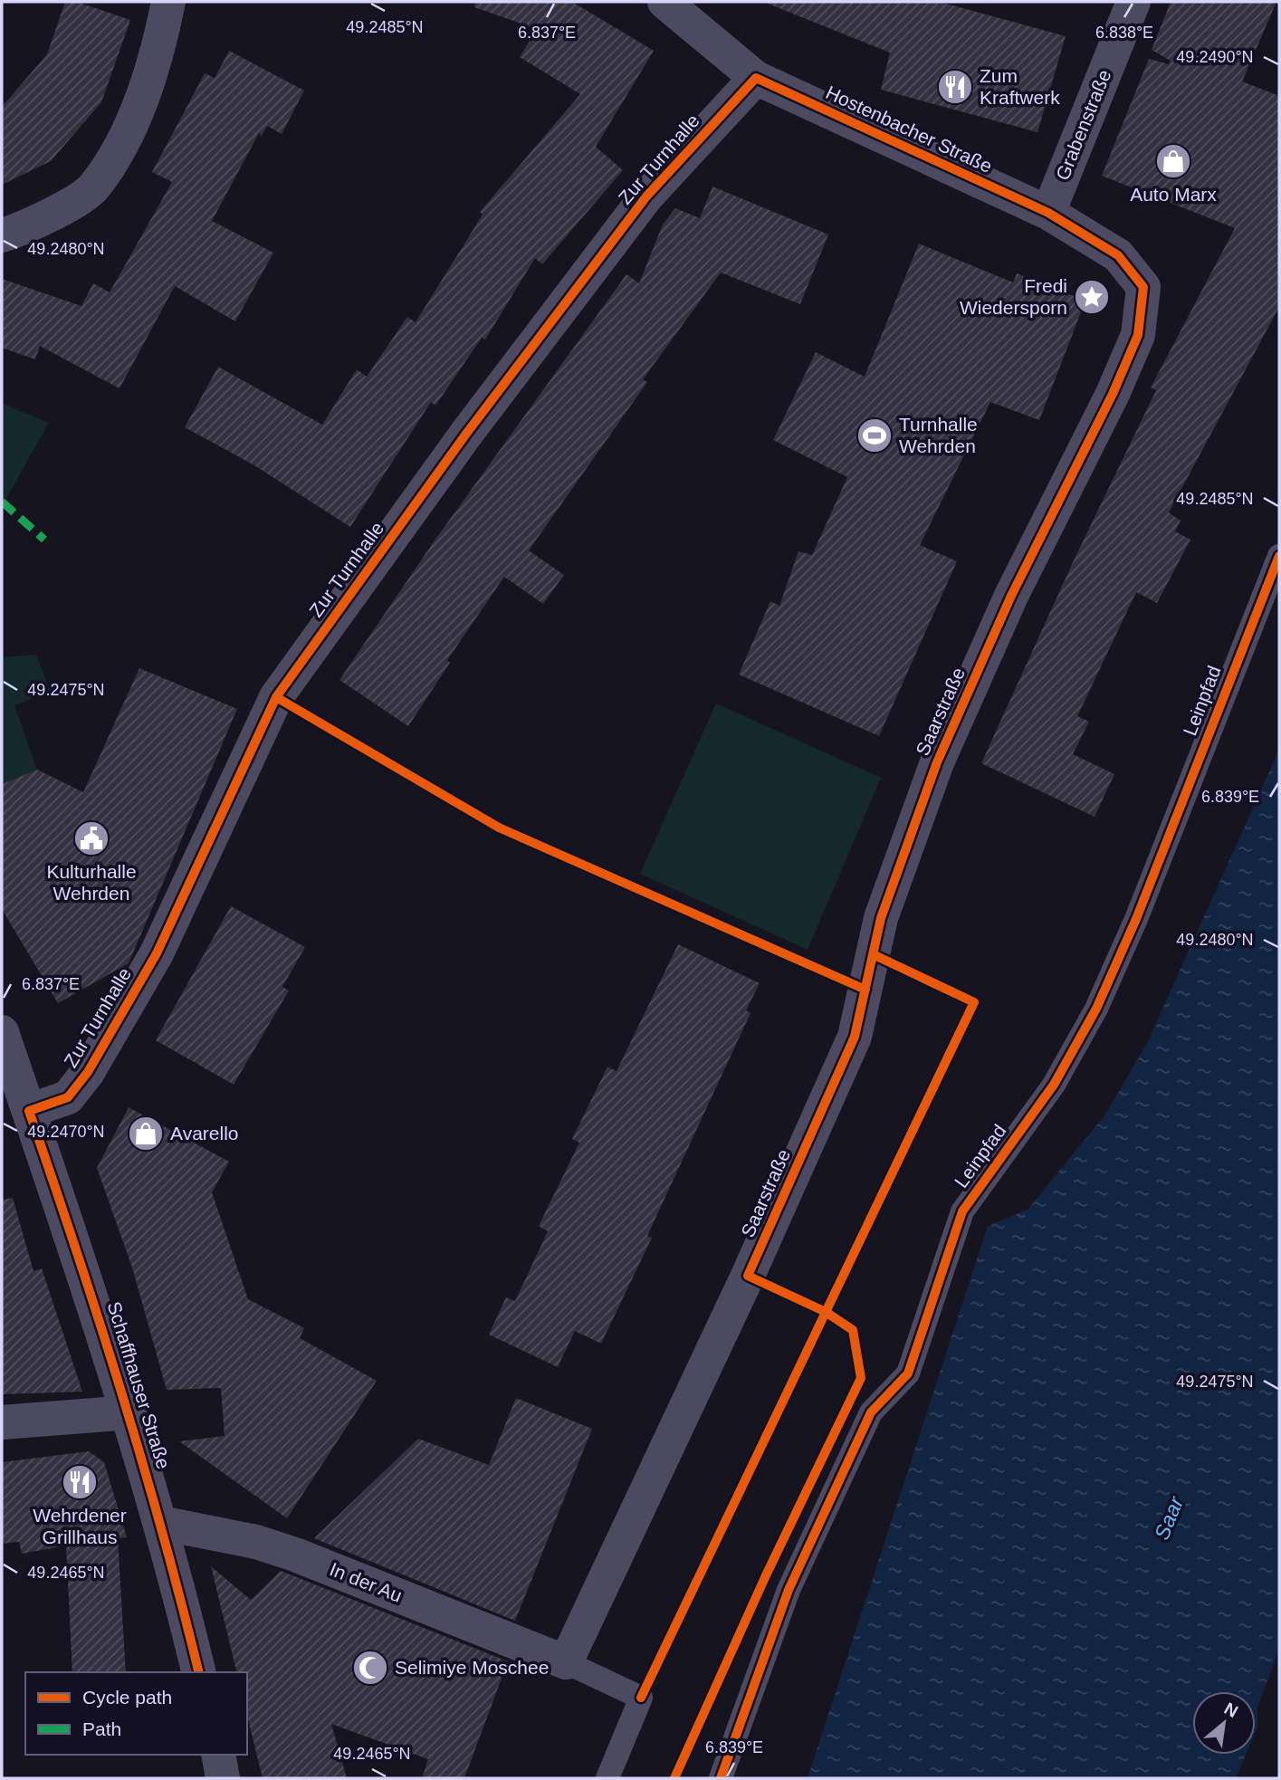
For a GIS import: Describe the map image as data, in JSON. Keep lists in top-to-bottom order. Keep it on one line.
{"streets":{"street":["Grabenstraße","Hostenbacher Straße","Zur Turnhalle","Saarstraße","Schaffhauser Straße","In der Au"],"lane":["Leinpfad"]},"crossings":[["Grabenstraße","Hostenbacher Straße"],["Grabenstraße","Saarstraße"],["Hostenbacher Straße","Zur Turnhalle"],["Hostenbacher Straße","Saarstraße"],["Zur Turnhalle","Schaffhauser Straße"],["Saarstraße","In der Au"],["Schaffhauser Straße","In der Au"]],"water":["Saar"],"places":{"restaurant":["Zum Kraftwerk","Wehrdener Grillhaus"],"shop":["Auto Marx","Avarello"],"place":["Fredi Wiedersporn"],"sports":["Turnhalle Wehrden"],"public building":["Kulturhalle Wehrden"],"mosque":["Selimiye Moschee"]},"legend":["Cycle path","Path"],"north":"top right","coordinates":["49.2485°N","6.837°E","6.838°E","49.2490°N","49.2480°N","49.2475°N","6.839°E","49.2470°N","49.2465°N"]}
